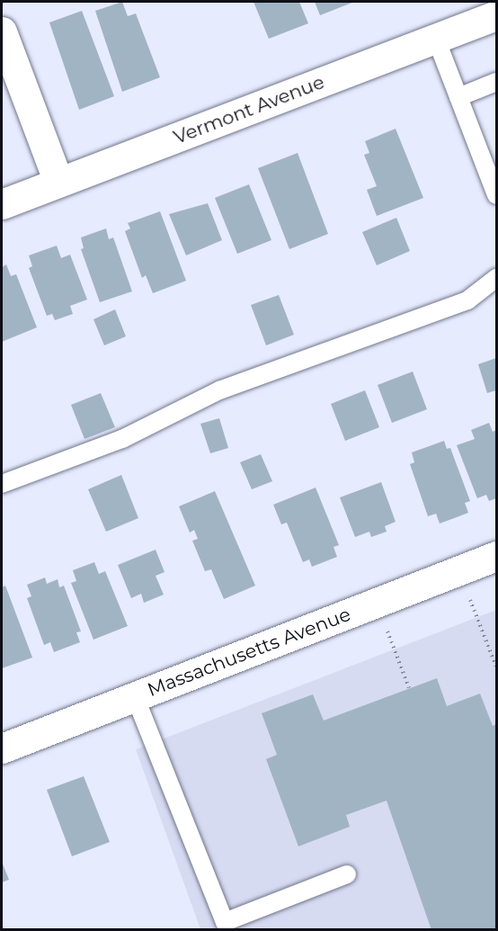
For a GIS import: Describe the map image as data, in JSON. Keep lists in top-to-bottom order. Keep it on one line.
{"streets":{"street":["Vermont Avenue","Massachusetts Avenue"]}}
